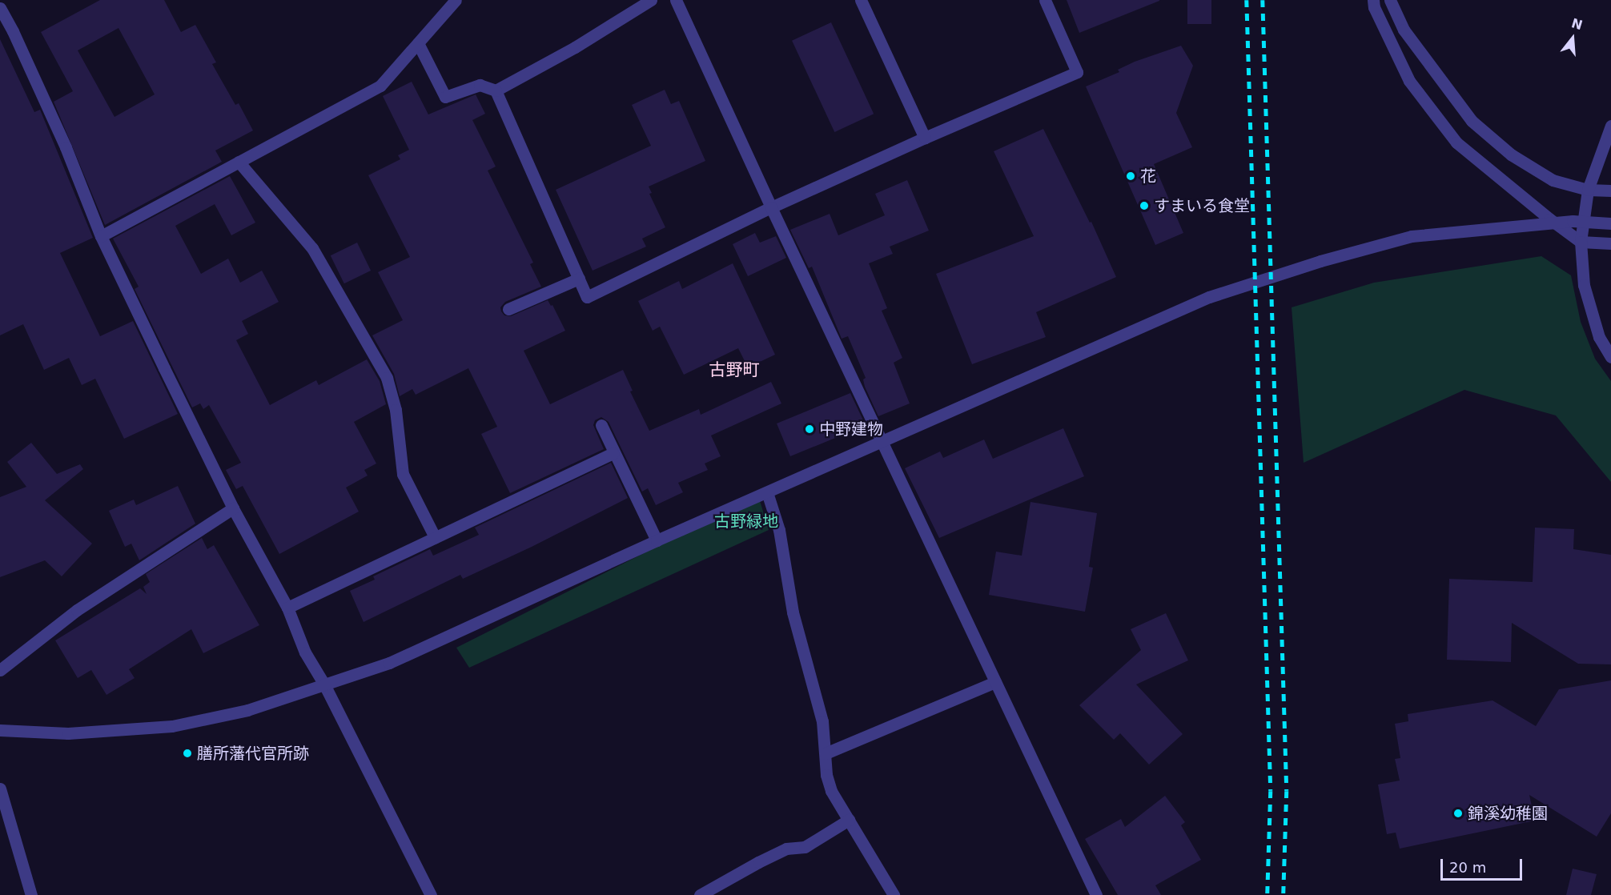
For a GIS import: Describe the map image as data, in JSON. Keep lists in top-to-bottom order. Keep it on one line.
{"districts":["古野町"],"parks":["古野緑地"],"places":["花","すまいる食堂","中野建物","膳所藩代官所跡","錦溪幼稚園"],"scale_bar":"20 m","north":"top"}
